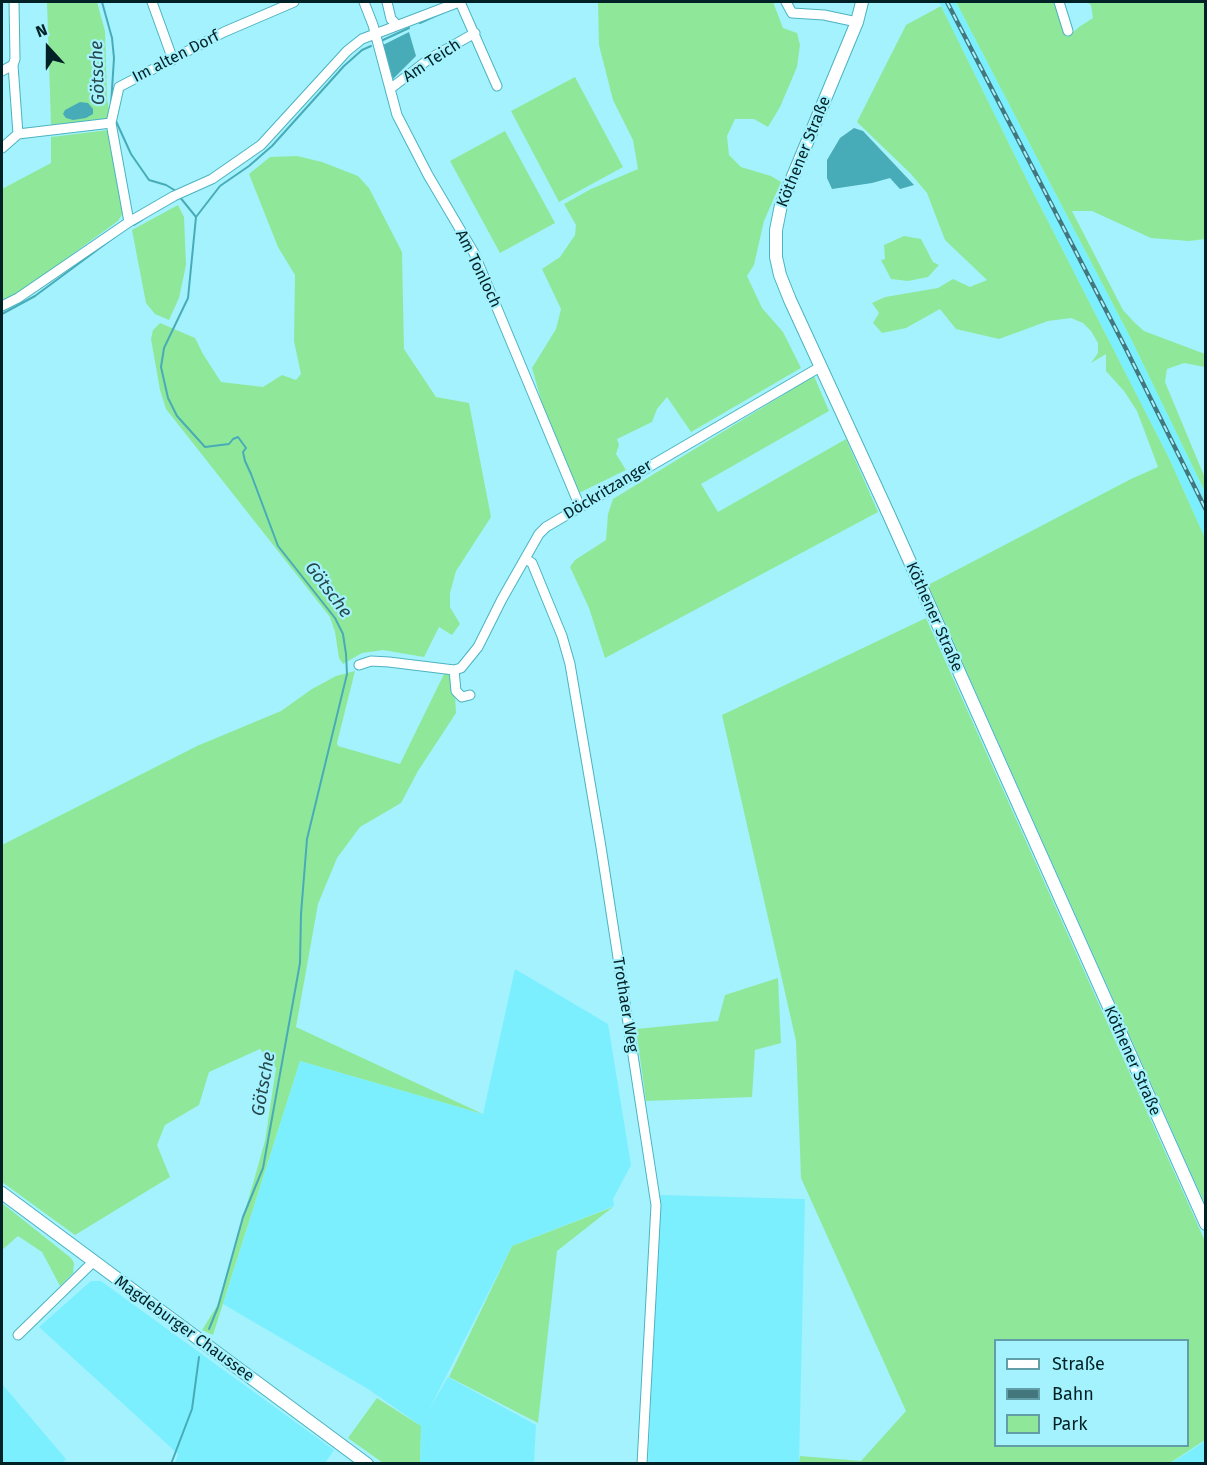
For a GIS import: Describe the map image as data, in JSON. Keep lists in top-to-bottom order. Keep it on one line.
{"streets":{"main road":["Köthener Straße","Magdeburger Chaussee"],"street":["Im alten Dorf","Am Teich","Am Tonloch","Döckritzanger","Trothaer Weg"]},"crossings":[["Am Teich","Am Tonloch"],["Köthener Straße","Döckritzanger"],["Am Tonloch","Döckritzanger"],["Döckritzanger","Trothaer Weg"]],"water":["Götsche"],"legend":["Straße","Bahn","Park"],"north":"top"}
